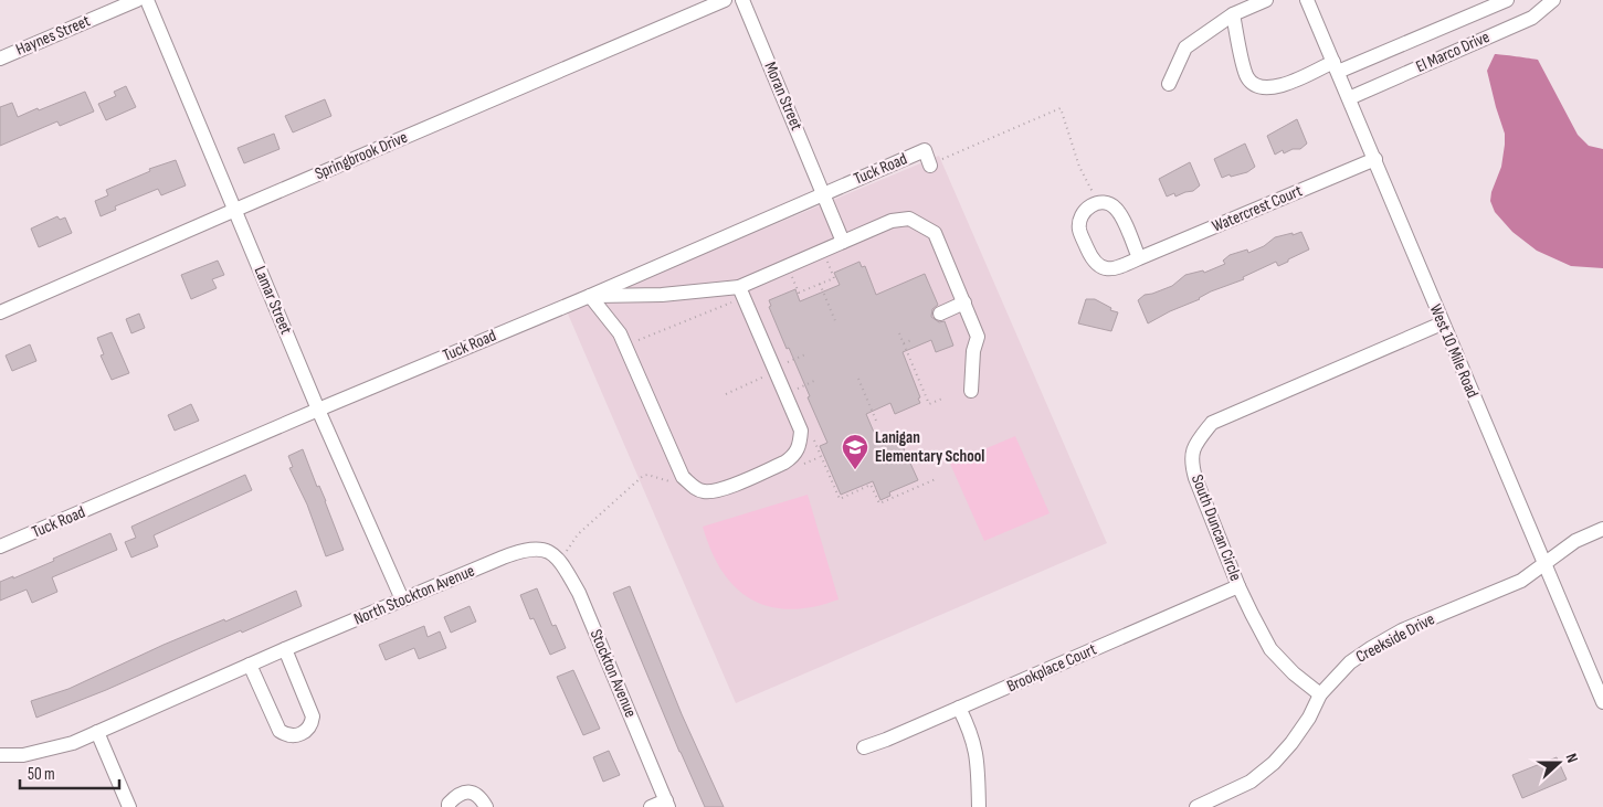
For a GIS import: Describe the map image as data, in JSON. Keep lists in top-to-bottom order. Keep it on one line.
{"streets":{"street":["Haynes Street","El Marco Drive","Moran Street","Springbrook Drive","Tuck Road","Watercrest Court","Lamar Street","West 10 Mile Road","South Duncan Circle","North Stockton Avenue","Creekside Drive","Brookplace Court","Stockton Avenue"]},"crossings":[["El Marco Drive","West 10 Mile Road"],["Moran Street","Tuck Road"],["Springbrook Drive","Lamar Street"],["Tuck Road","Lamar Street"],["Watercrest Court","West 10 Mile Road"],["Lamar Street","North Stockton Avenue"],["West 10 Mile Road","South Duncan Circle"],["West 10 Mile Road","Creekside Drive"],["South Duncan Circle","Creekside Drive"],["South Duncan Circle","Brookplace Court"],["North Stockton Avenue","Stockton Avenue"]],"places":{"school or university":["Lanigan Elementary School"]},"scale_bar":"50 m","north":"right"}
